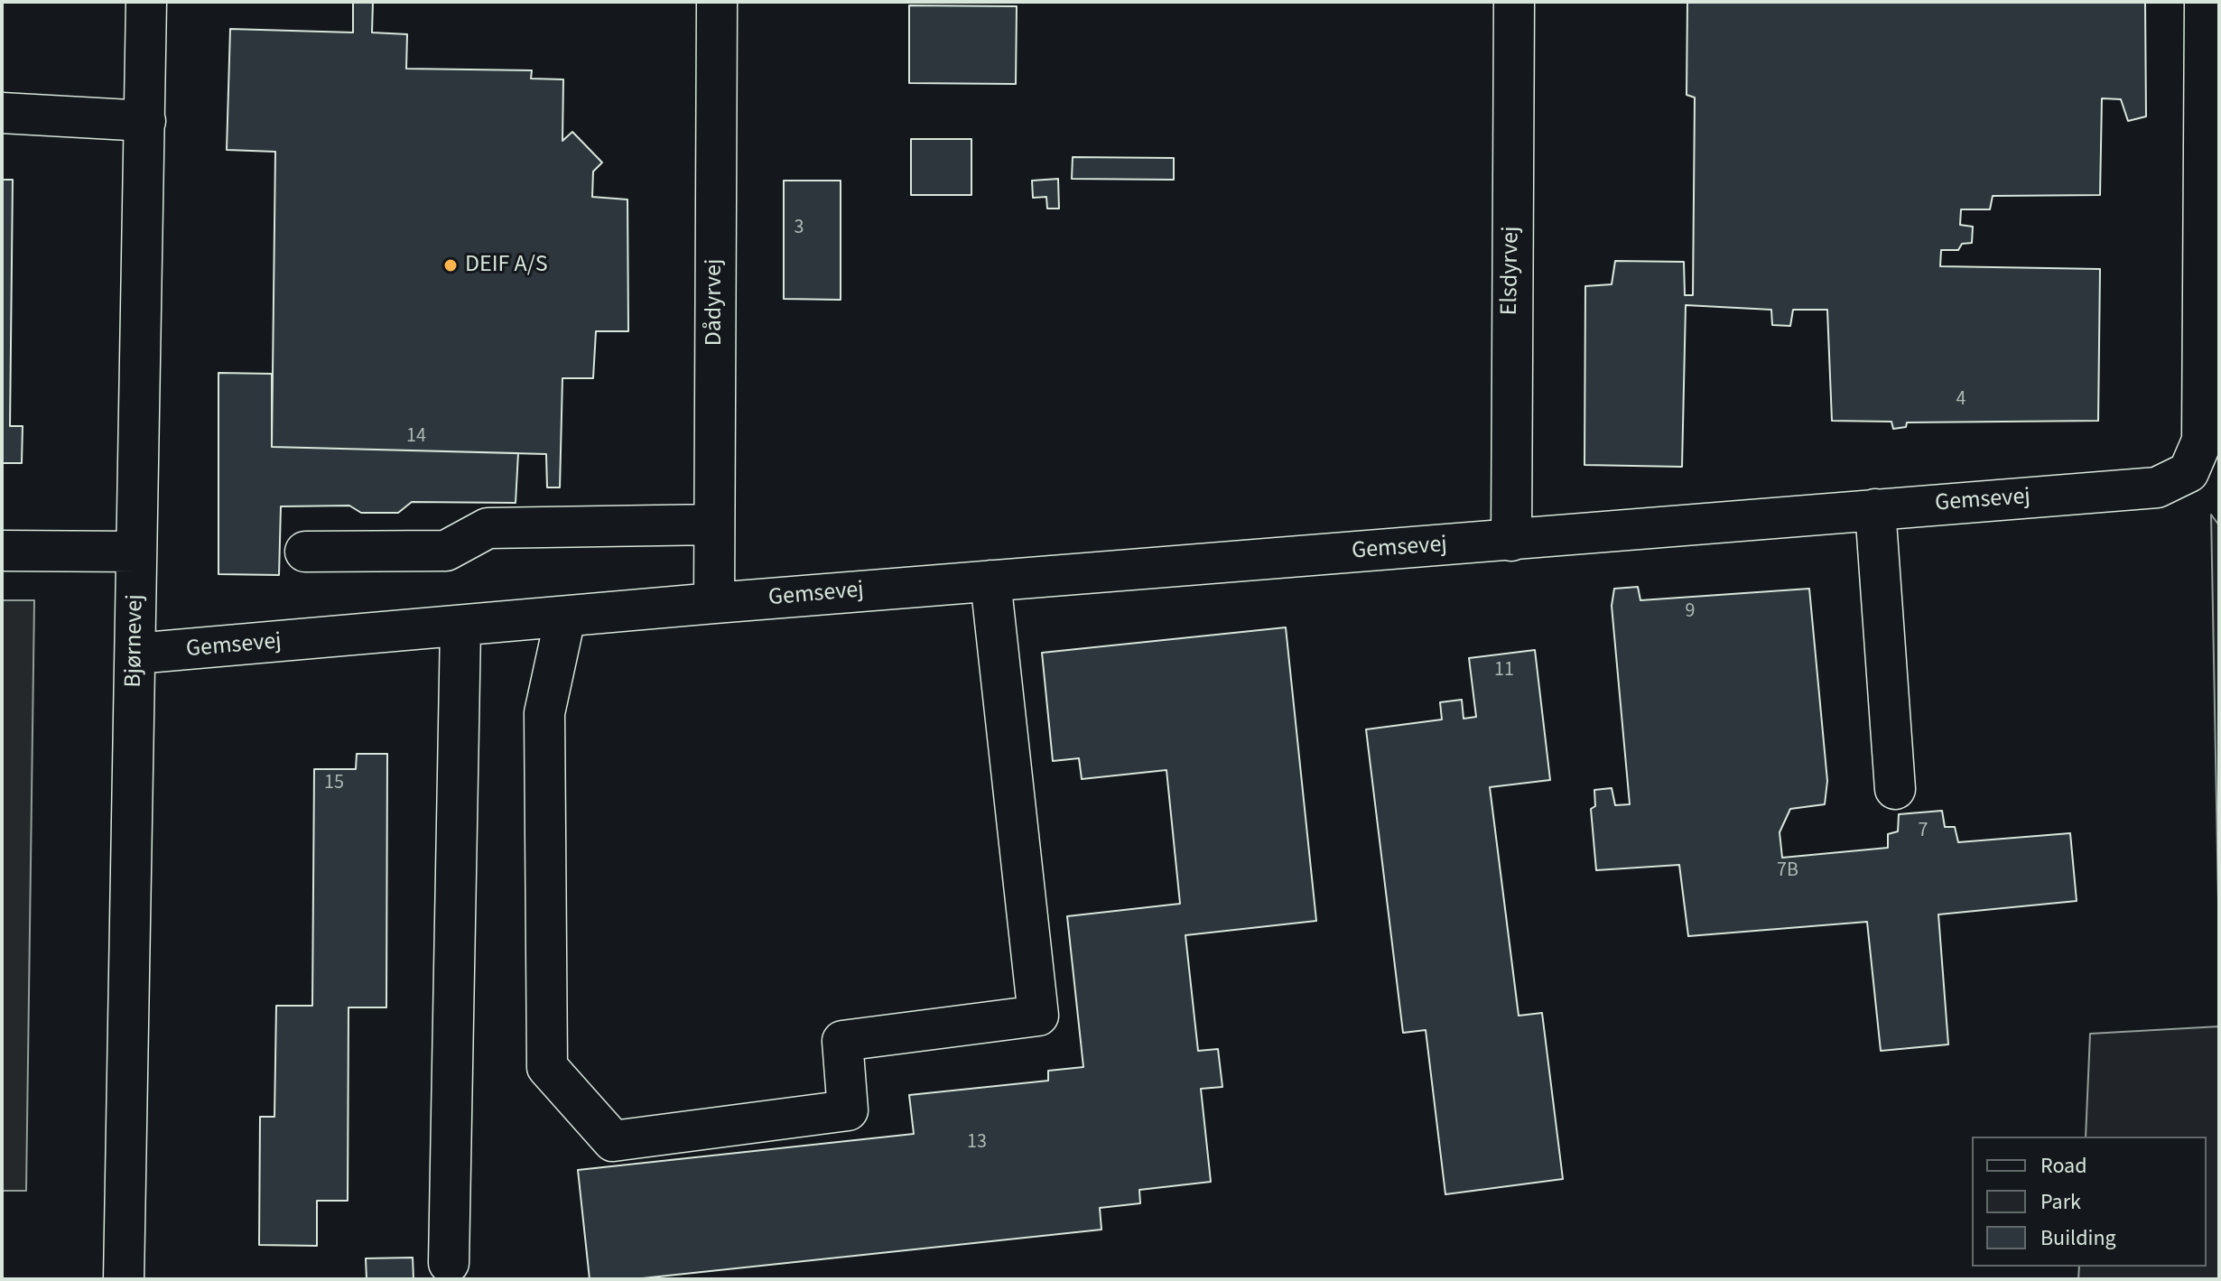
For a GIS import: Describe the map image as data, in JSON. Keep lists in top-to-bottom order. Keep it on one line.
{"streets":{"street":["Elsdyrvej","Dådyrvej","Gemsevej","Bjørnevej"]},"crossings":[["Elsdyrvej","Gemsevej"],["Dådyrvej","Gemsevej"],["Gemsevej","Bjørnevej"]],"places":["DEIF A/S"],"house_numbers":["3","4","14","9","11","15","7","7B","13"],"legend":["Road","Park","Building"]}
